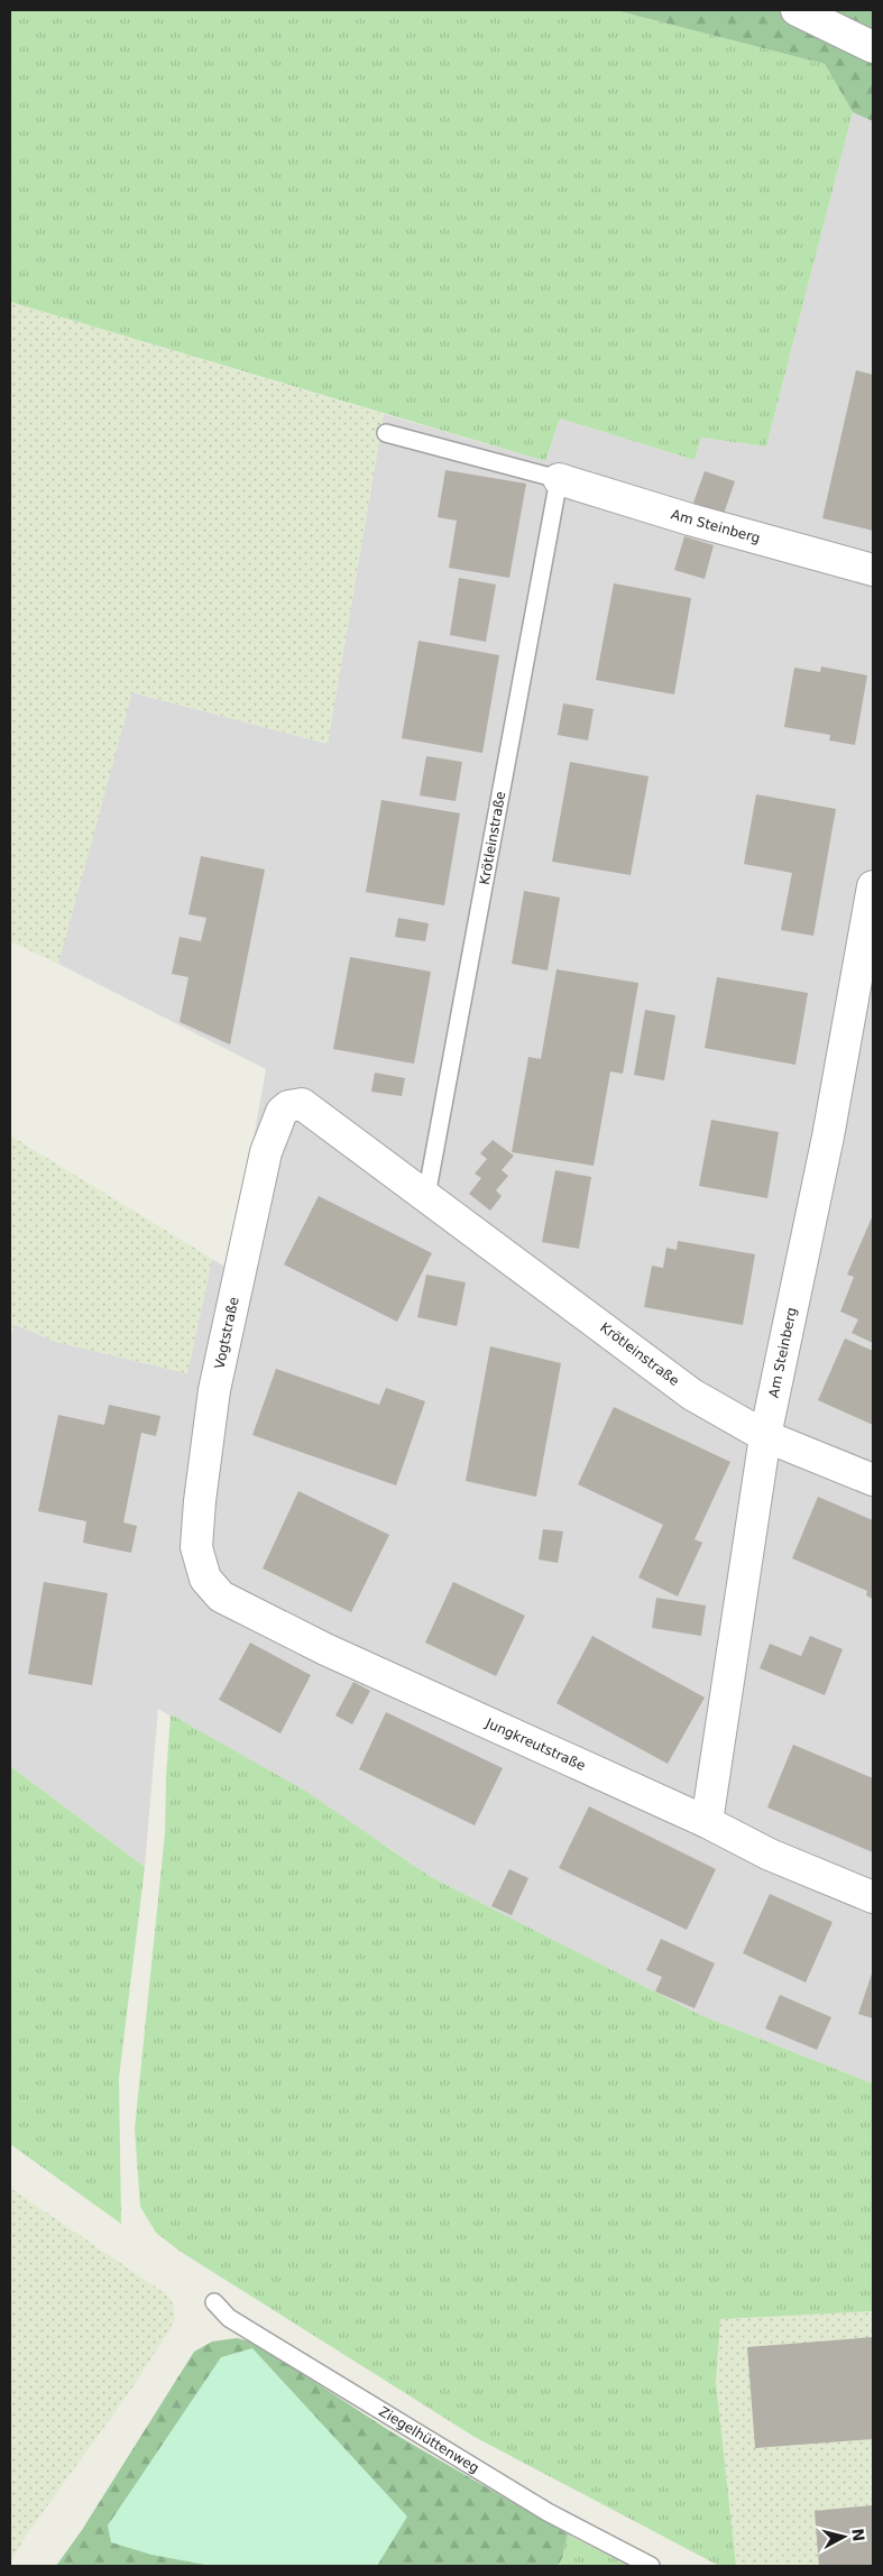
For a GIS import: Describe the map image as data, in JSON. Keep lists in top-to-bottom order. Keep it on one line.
{"streets":{"street":["Am Steinberg","Krötleinstraße","Vogtstraße","Jungkreutstraße"],"lane":["Ziegelhüttenweg"]},"crossings":[["Am Steinberg","Krötleinstraße"],["Am Steinberg","Jungkreutstraße"],["Krötleinstraße","Vogtstraße"],["Vogtstraße","Jungkreutstraße"]],"north":"right"}
